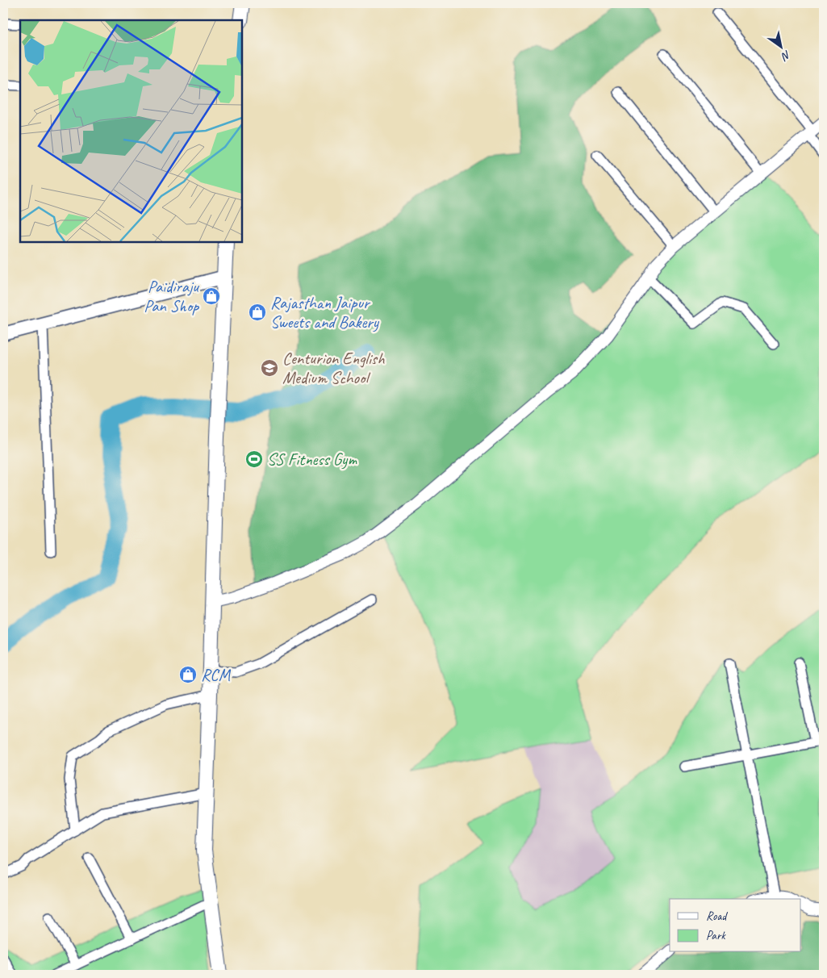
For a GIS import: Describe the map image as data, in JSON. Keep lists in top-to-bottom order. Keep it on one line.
{"places":{"shop":["Paidiraju Pan Shop","Rajasthan Jaipur Sweets and Bakery","RCM"],"school or university":["Centurion English Medium School"],"sports":["SS Fitness Gym"]},"legend":["Road","Park"],"north":"bottom right"}
